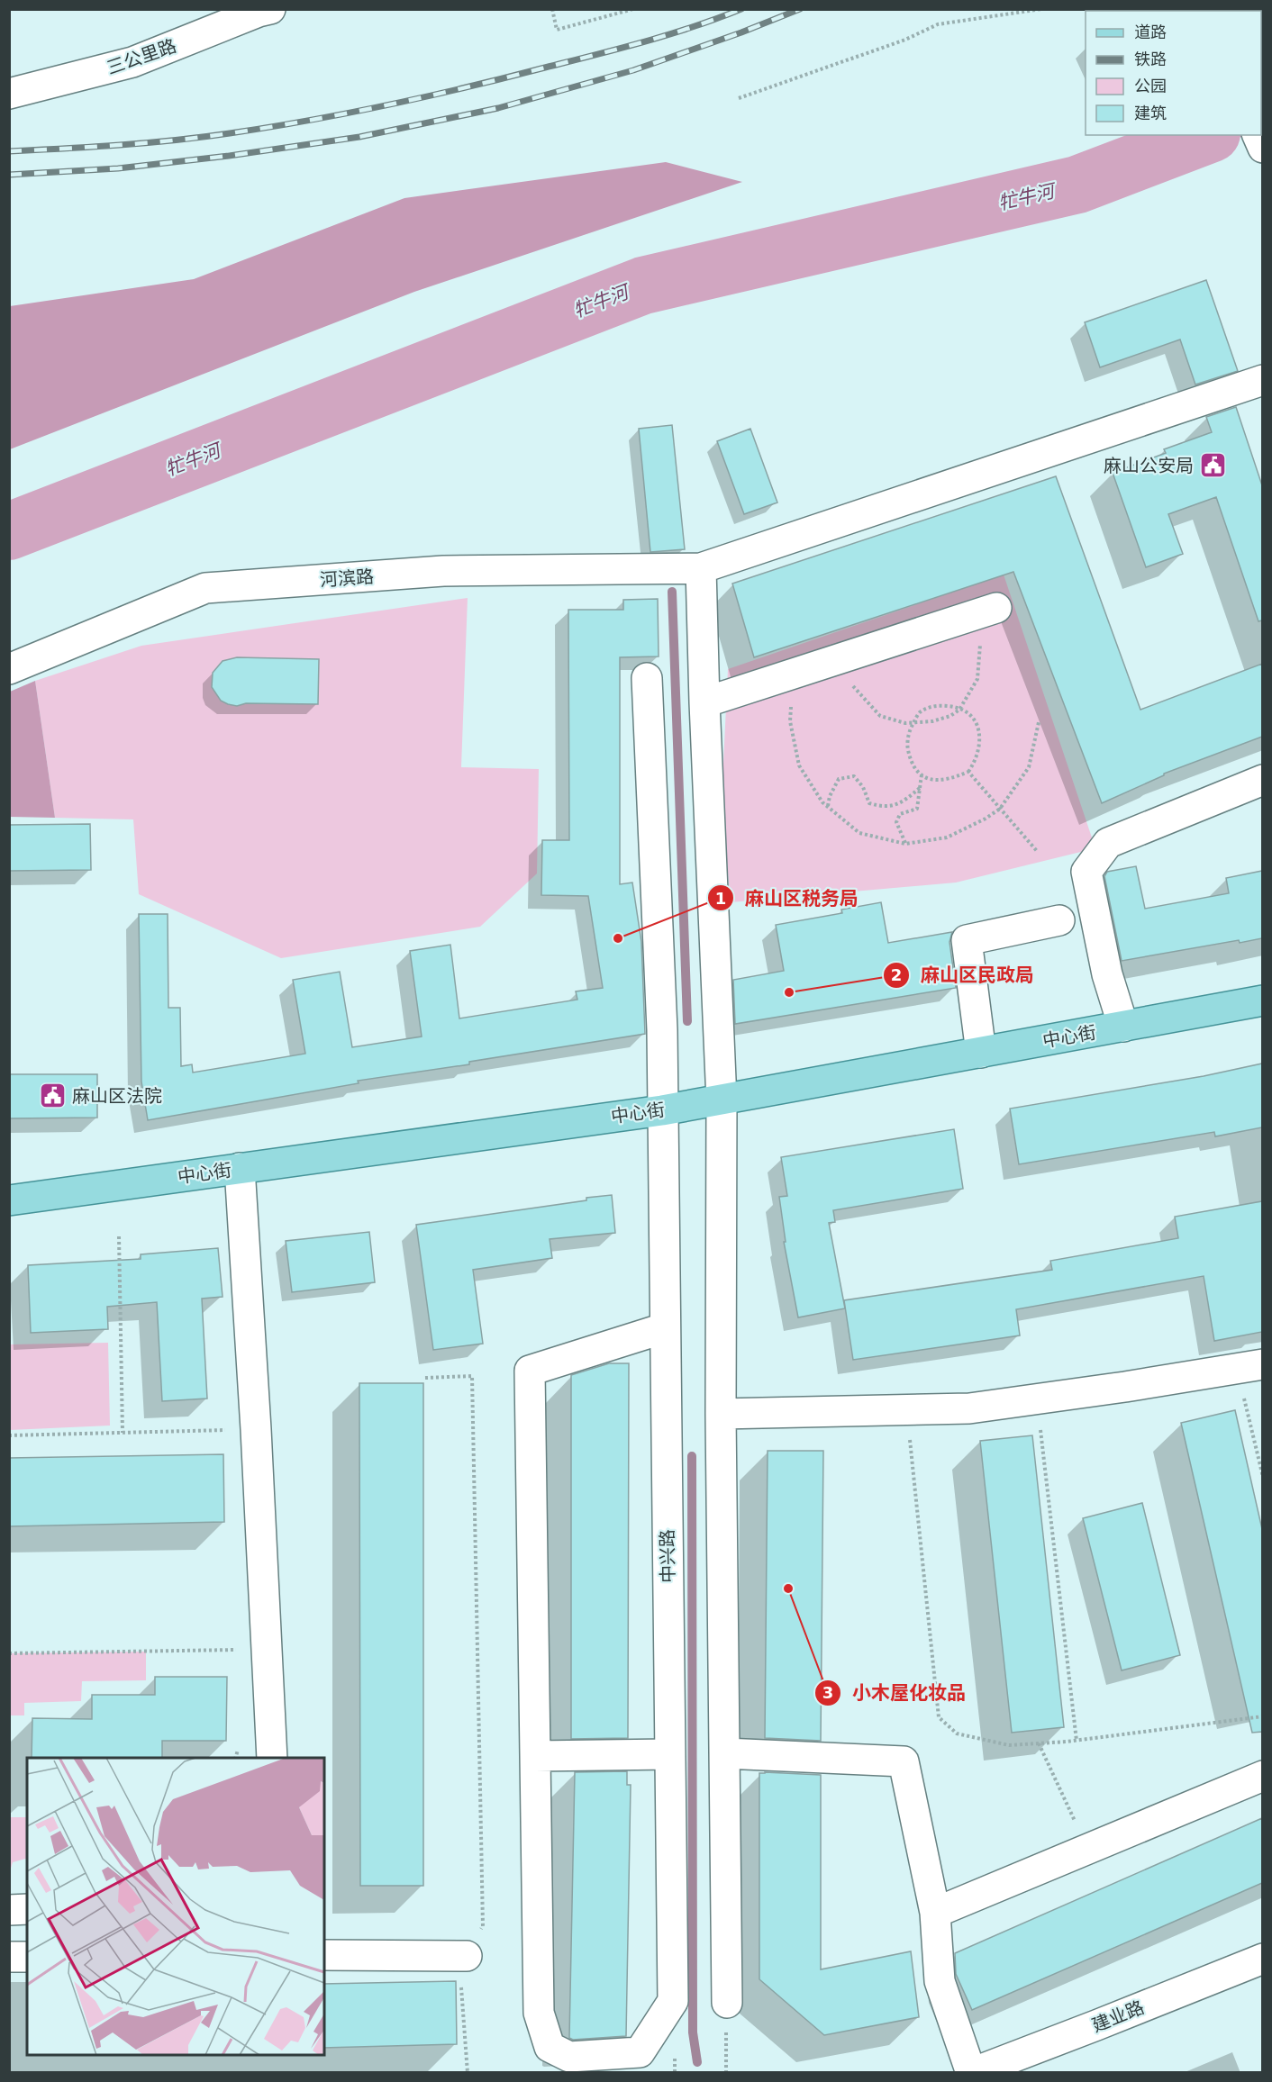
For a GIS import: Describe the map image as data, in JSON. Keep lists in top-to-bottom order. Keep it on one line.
{"streets":{"main road":["中心街"],"street":["三公里路","河滨路","中兴路","建业路"]},"crossings":[["中心街","中兴路"]],"water":["牤牛河"],"places":{"public building":["麻山公安局","麻山区法院"],"other":["麻山区税务局","麻山区民政局","小木屋化妆品"]},"legend":["道路","铁路","公园","建筑"]}
